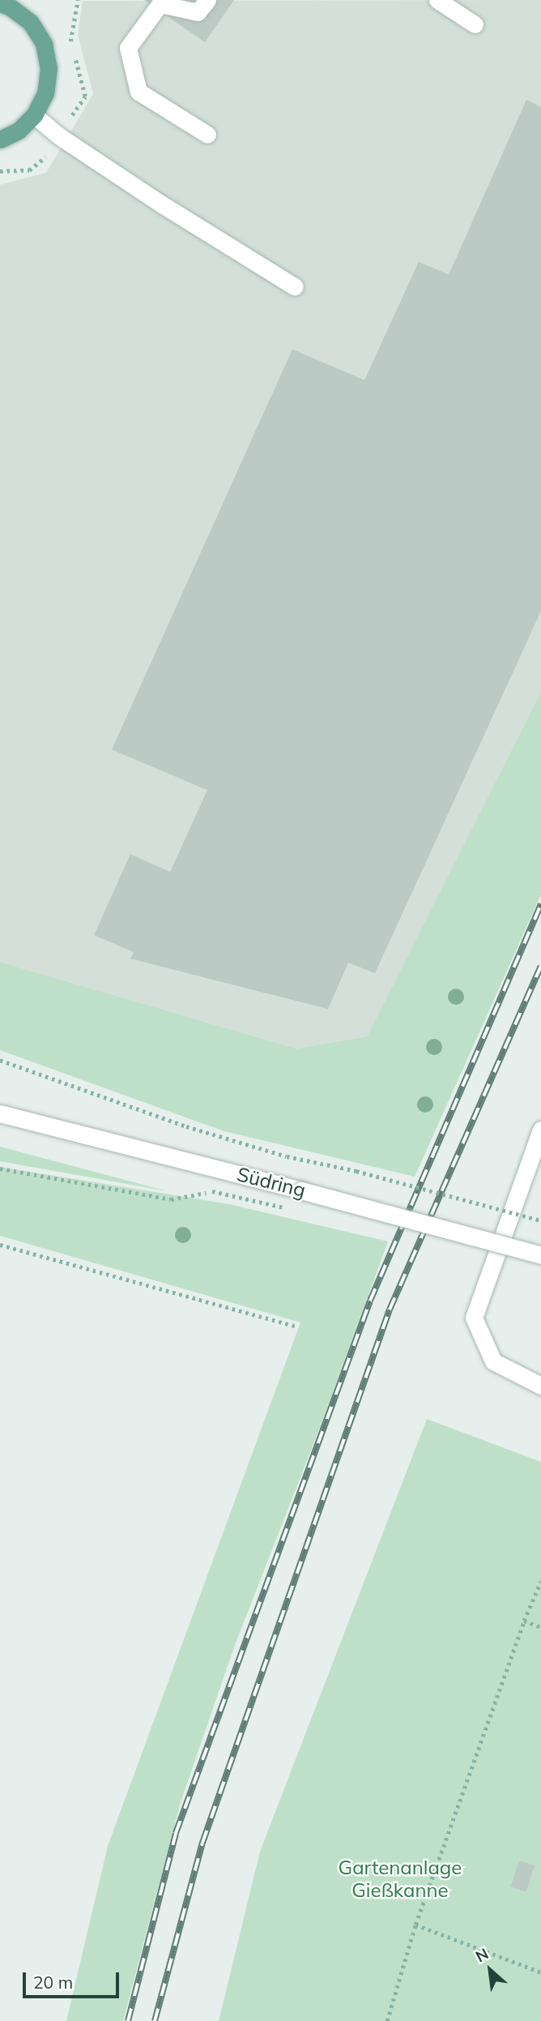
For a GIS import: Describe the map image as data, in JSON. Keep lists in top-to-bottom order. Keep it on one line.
{"streets":{"street":["Südring"]},"parks":["Gartenanlage Gießkanne"],"scale_bar":"20 m","north":"top left"}
